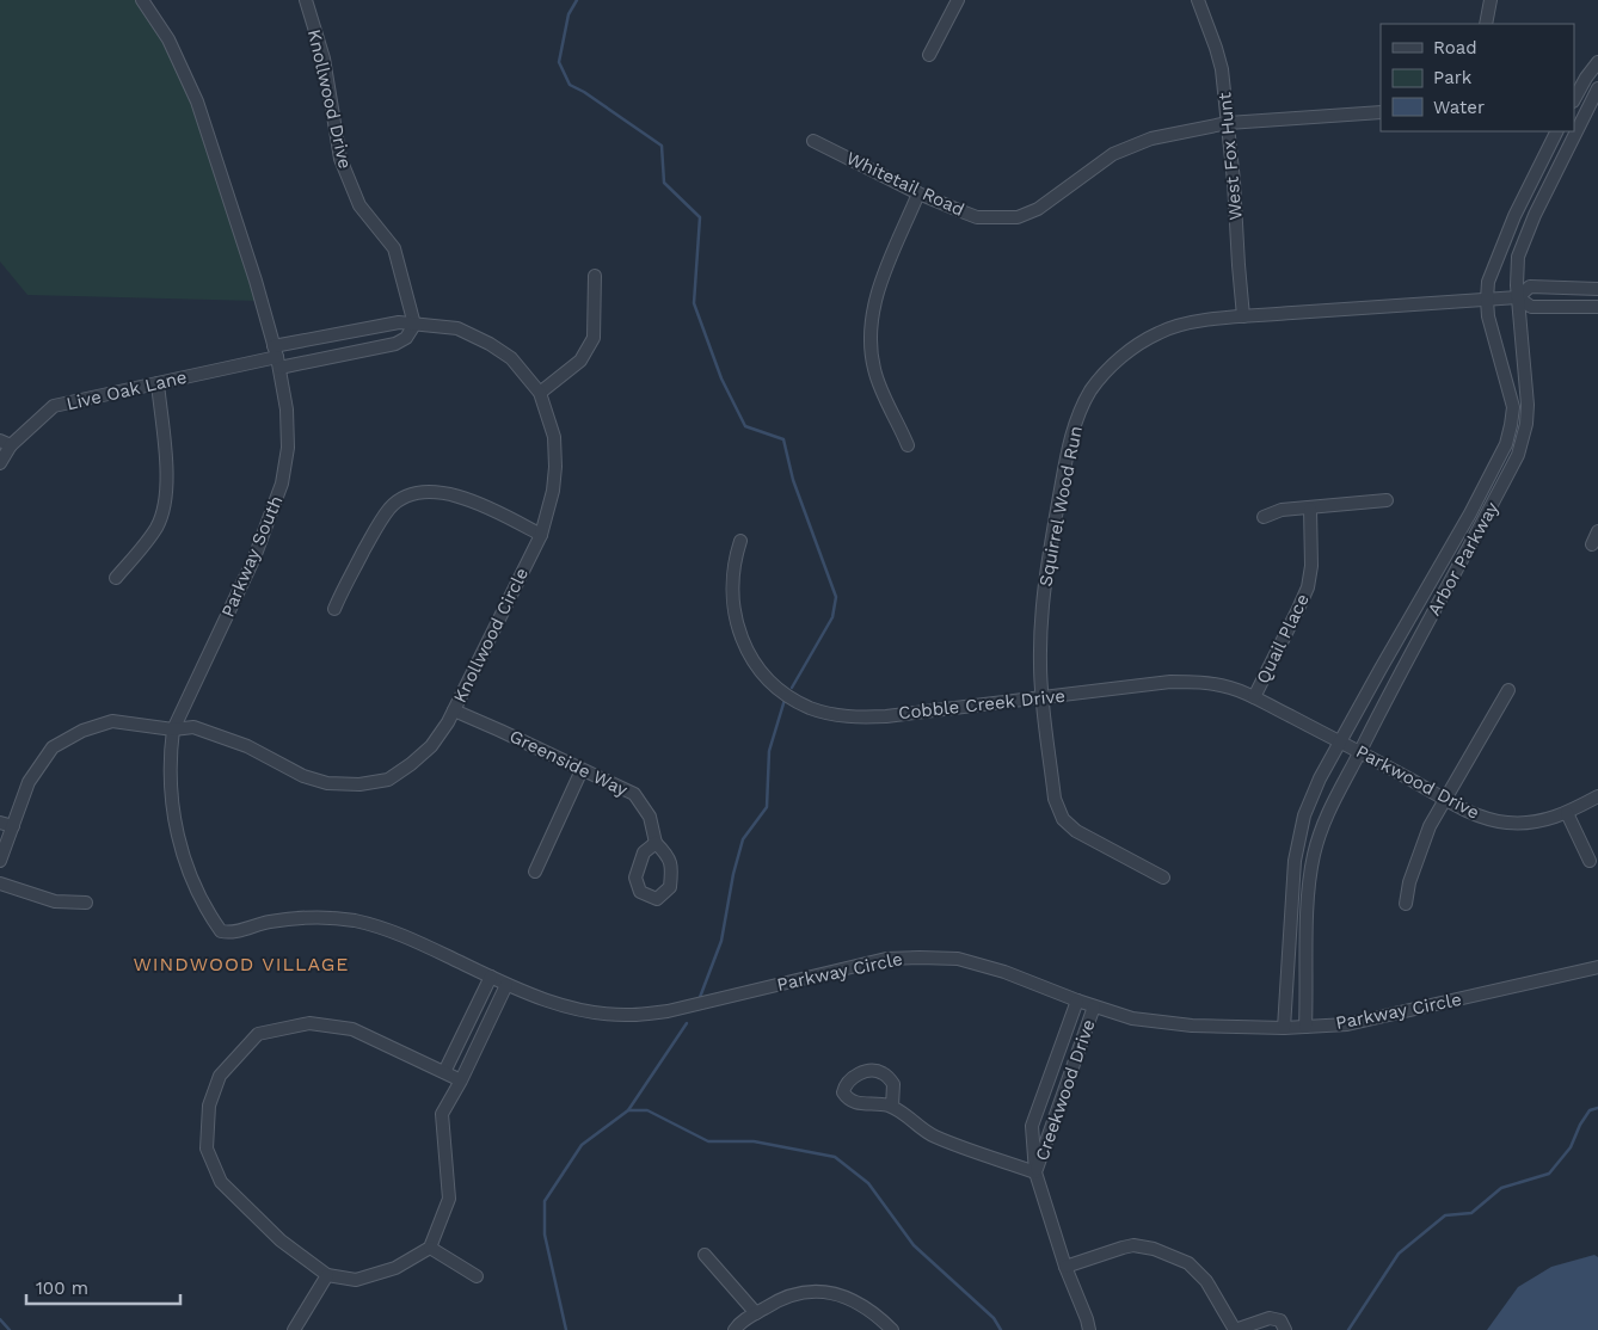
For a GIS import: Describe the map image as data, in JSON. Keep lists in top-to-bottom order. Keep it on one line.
{"streets":{"street":["Knollwood Drive","West Fox Hunt","Whitetail Road","Live Oak Lane","Squirrel Wood Run","Parkway South","Arbor Parkway","Knollwood Circle","Quail Place","Cobble Creek Drive","Greenside Way","Parkwood Drive","Parkway Circle","Creekwood Drive"]},"crossings":[["Knollwood Drive","Knollwood Circle"],["West Fox Hunt","Whitetail Road"],["West Fox Hunt","Squirrel Wood Run"],["Live Oak Lane","Parkway South"],["Live Oak Lane","Knollwood Circle"],["Squirrel Wood Run","Arbor Parkway"],["Squirrel Wood Run","Cobble Creek Drive"],["Parkway South","Knollwood Circle"],["Parkway South","Parkway Circle"],["Arbor Parkway","Cobble Creek Drive"],["Arbor Parkway","Parkwood Drive"],["Arbor Parkway","Parkway Circle"],["Knollwood Circle","Greenside Way"],["Quail Place","Cobble Creek Drive"],["Cobble Creek Drive","Parkwood Drive"],["Parkway Circle","Creekwood Drive"]],"districts":["WINDWOOD VILLAGE"],"legend":["Road","Park","Water"],"scale_bar":"100 m"}
